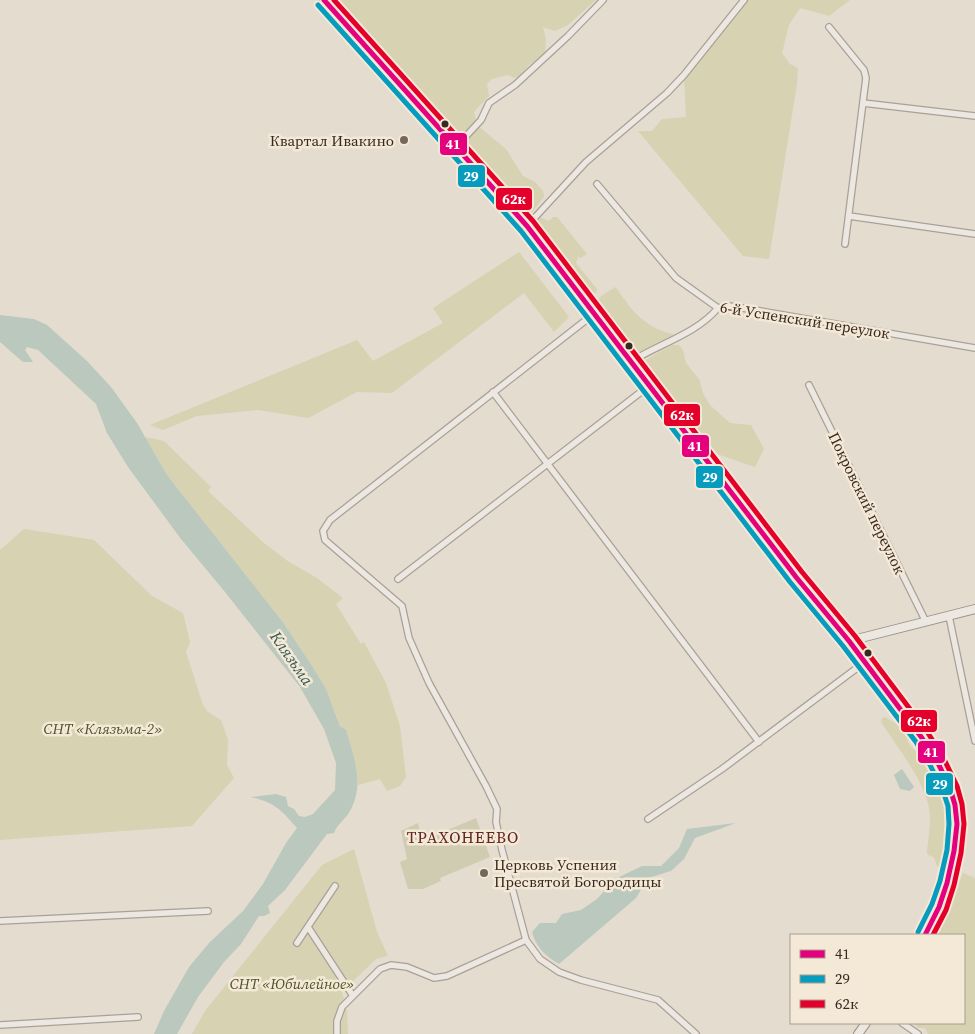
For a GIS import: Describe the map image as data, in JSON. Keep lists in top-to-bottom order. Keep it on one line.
{"streets":{"street":["6-й Успенский переулок","Покровский переулок"]},"districts":["ТРАХОНЕЕВО"],"water":["Клязьма"],"parks":["СНТ «Клязьма-2»","СНТ «Юбилейное»"],"places":["Квартал Ивакино","Церковь Успения Пресвятой Богородицы"],"lines":["transit line 41","transit line 62к","transit line 29"],"legend":["41","29","62к"]}
